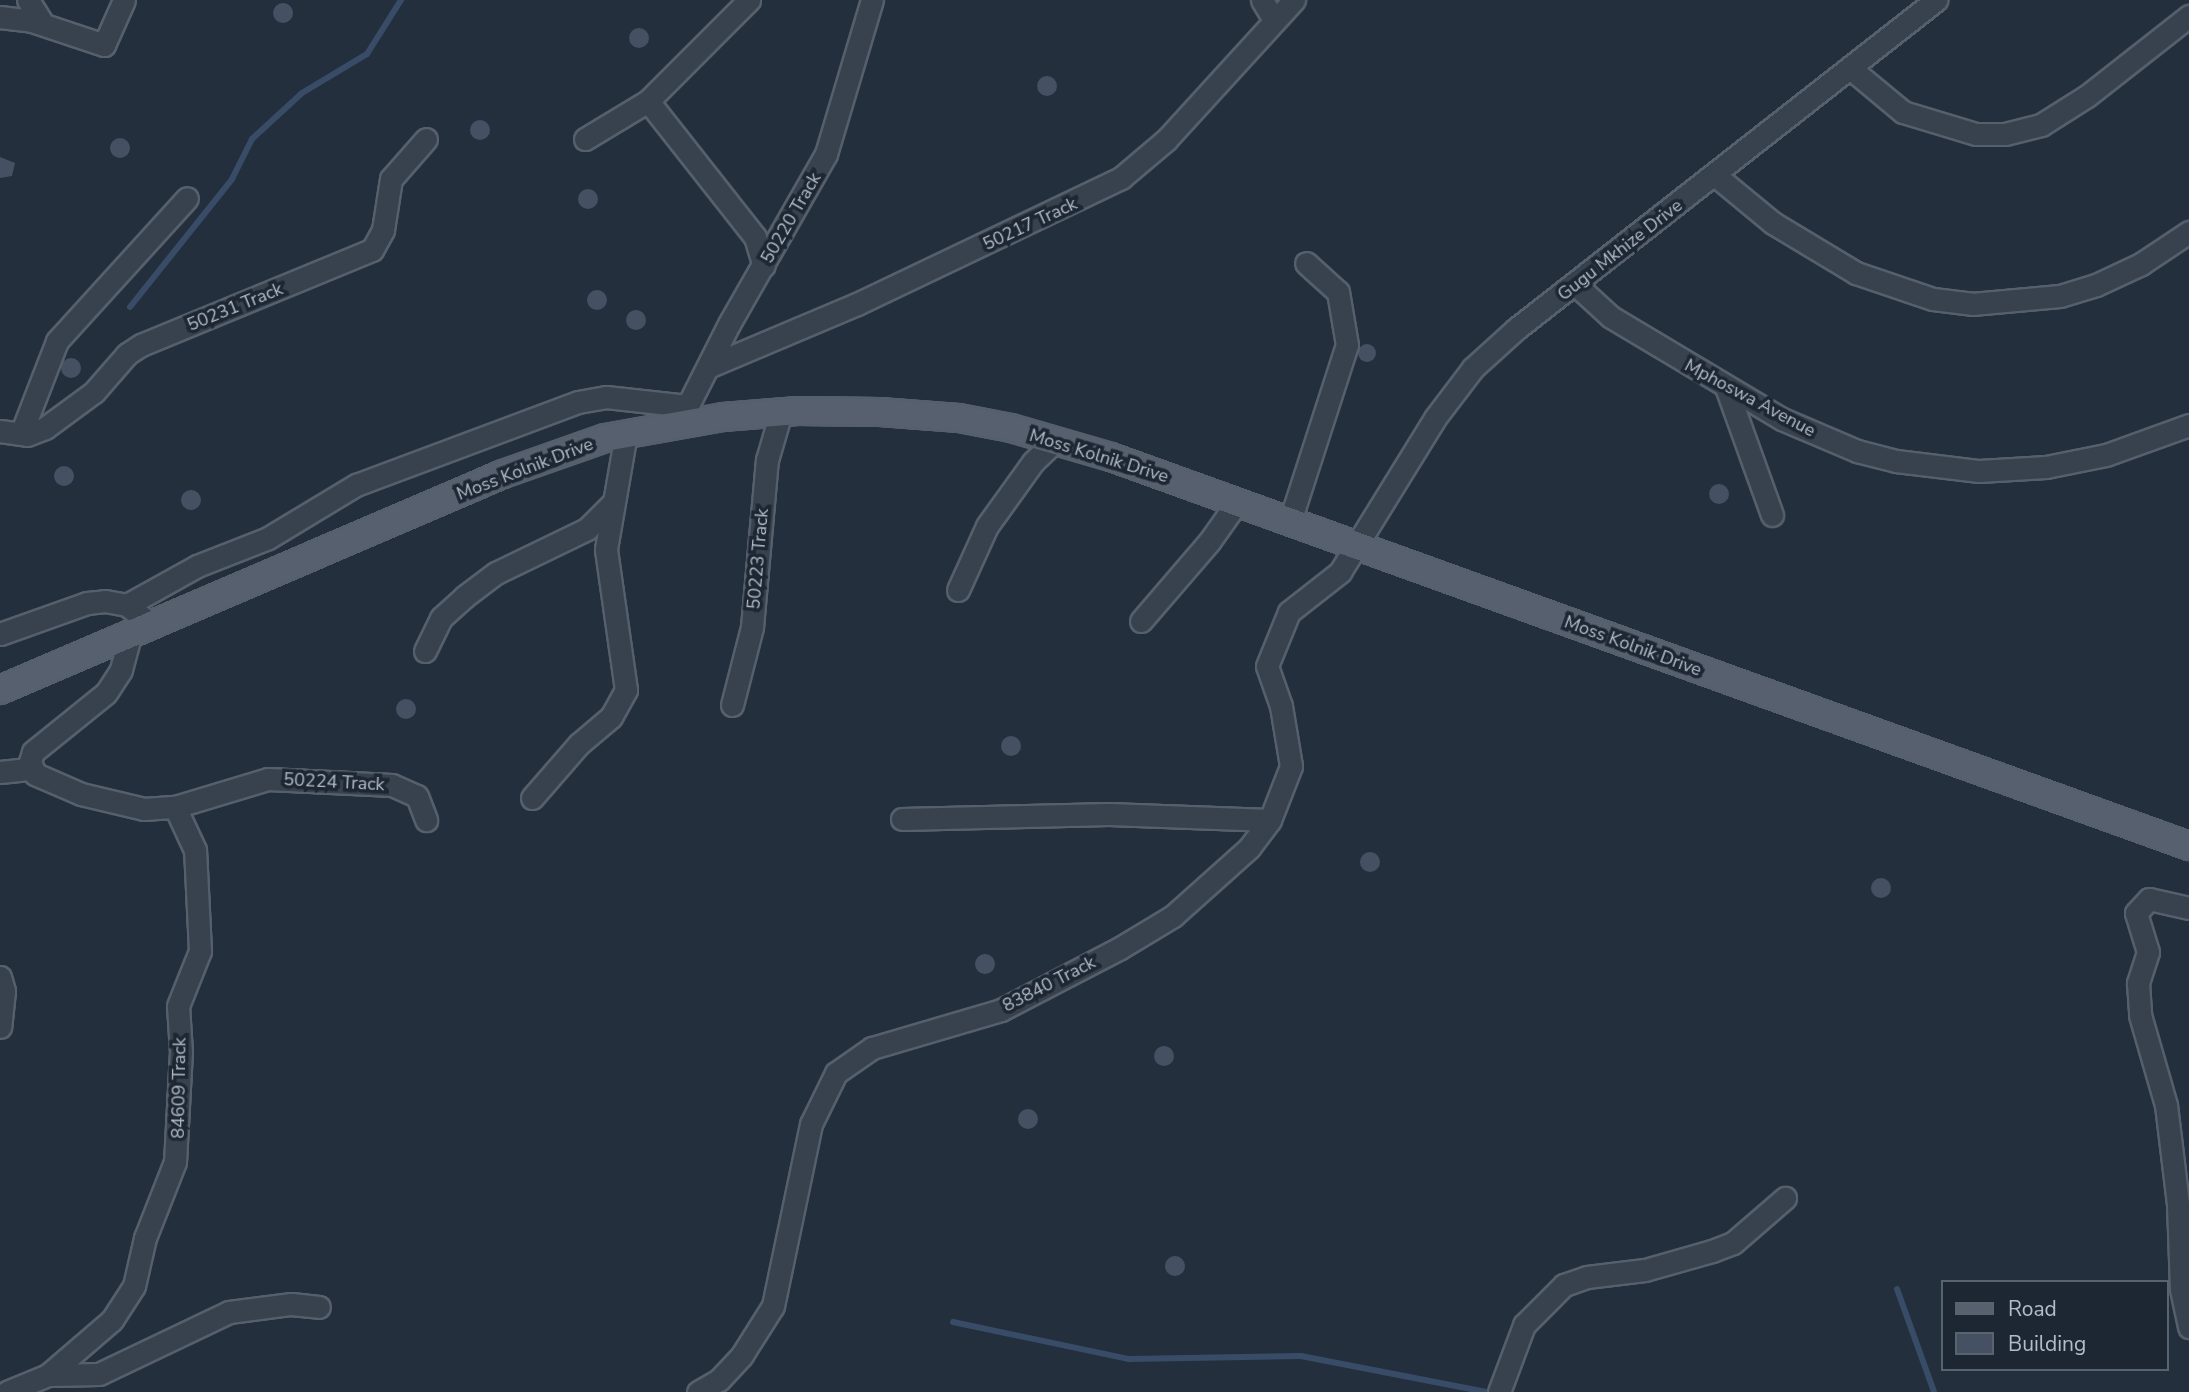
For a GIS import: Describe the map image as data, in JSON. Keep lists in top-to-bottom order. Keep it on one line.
{"streets":{"main road":["Moss Kolnik Drive"],"street":["50220 Track","50217 Track","Gugu Mkhize Drive","50231 Track","Mphoswa Avenue","50223 Track","50224 Track","83840 Track","84609 Track"]},"crossings":[["50220 Track","50217 Track"],["50220 Track","Moss Kolnik Drive"],["Gugu Mkhize Drive","Mphoswa Avenue"],["Gugu Mkhize Drive","Moss Kolnik Drive"],["Gugu Mkhize Drive","83840 Track"],["Moss Kolnik Drive","50223 Track"],["Moss Kolnik Drive","83840 Track"],["50224 Track","84609 Track"]],"legend":["Road","Building"]}
